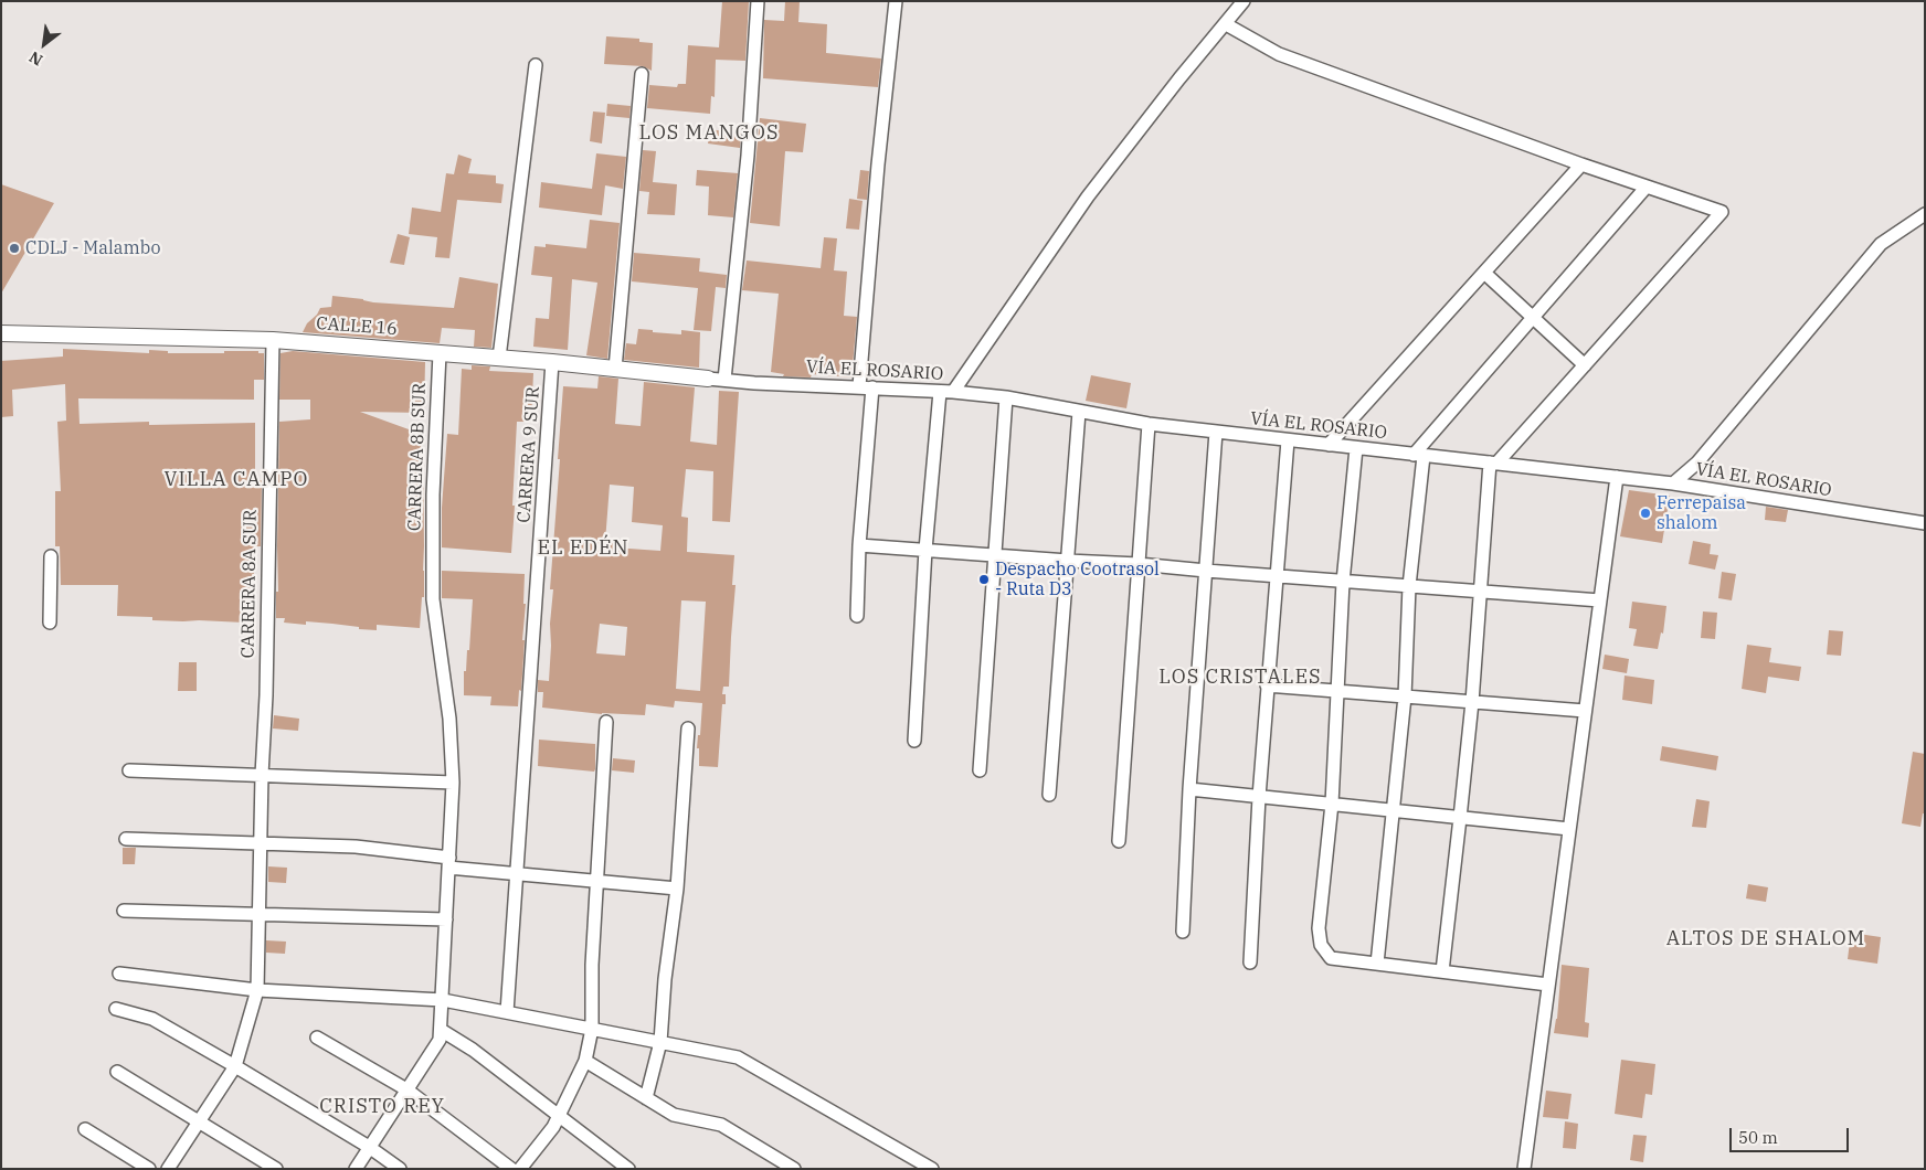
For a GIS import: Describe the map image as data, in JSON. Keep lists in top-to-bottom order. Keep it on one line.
{"streets":{"street":["CALLE 16","VÍA EL ROSARIO","CARRERA 9 SUR","CARRERA 8B SUR","CARRERA 8A SUR"]},"crossings":[["CALLE 16","VÍA EL ROSARIO"],["CALLE 16","CARRERA 9 SUR"],["CALLE 16","CARRERA 8B SUR"],["CALLE 16","CARRERA 8A SUR"]],"districts":["LOS MANGOS","VILLA CAMPO","EL EDÉN","LOS CRISTALES","ALTOS DE SHALOM","CRISTO REY"],"places":["CDLJ - Malambo","Ferrepaisa shalom","Despacho Cootrasol - Ruta D3"],"scale_bar":"50 m","north":"bottom left"}
